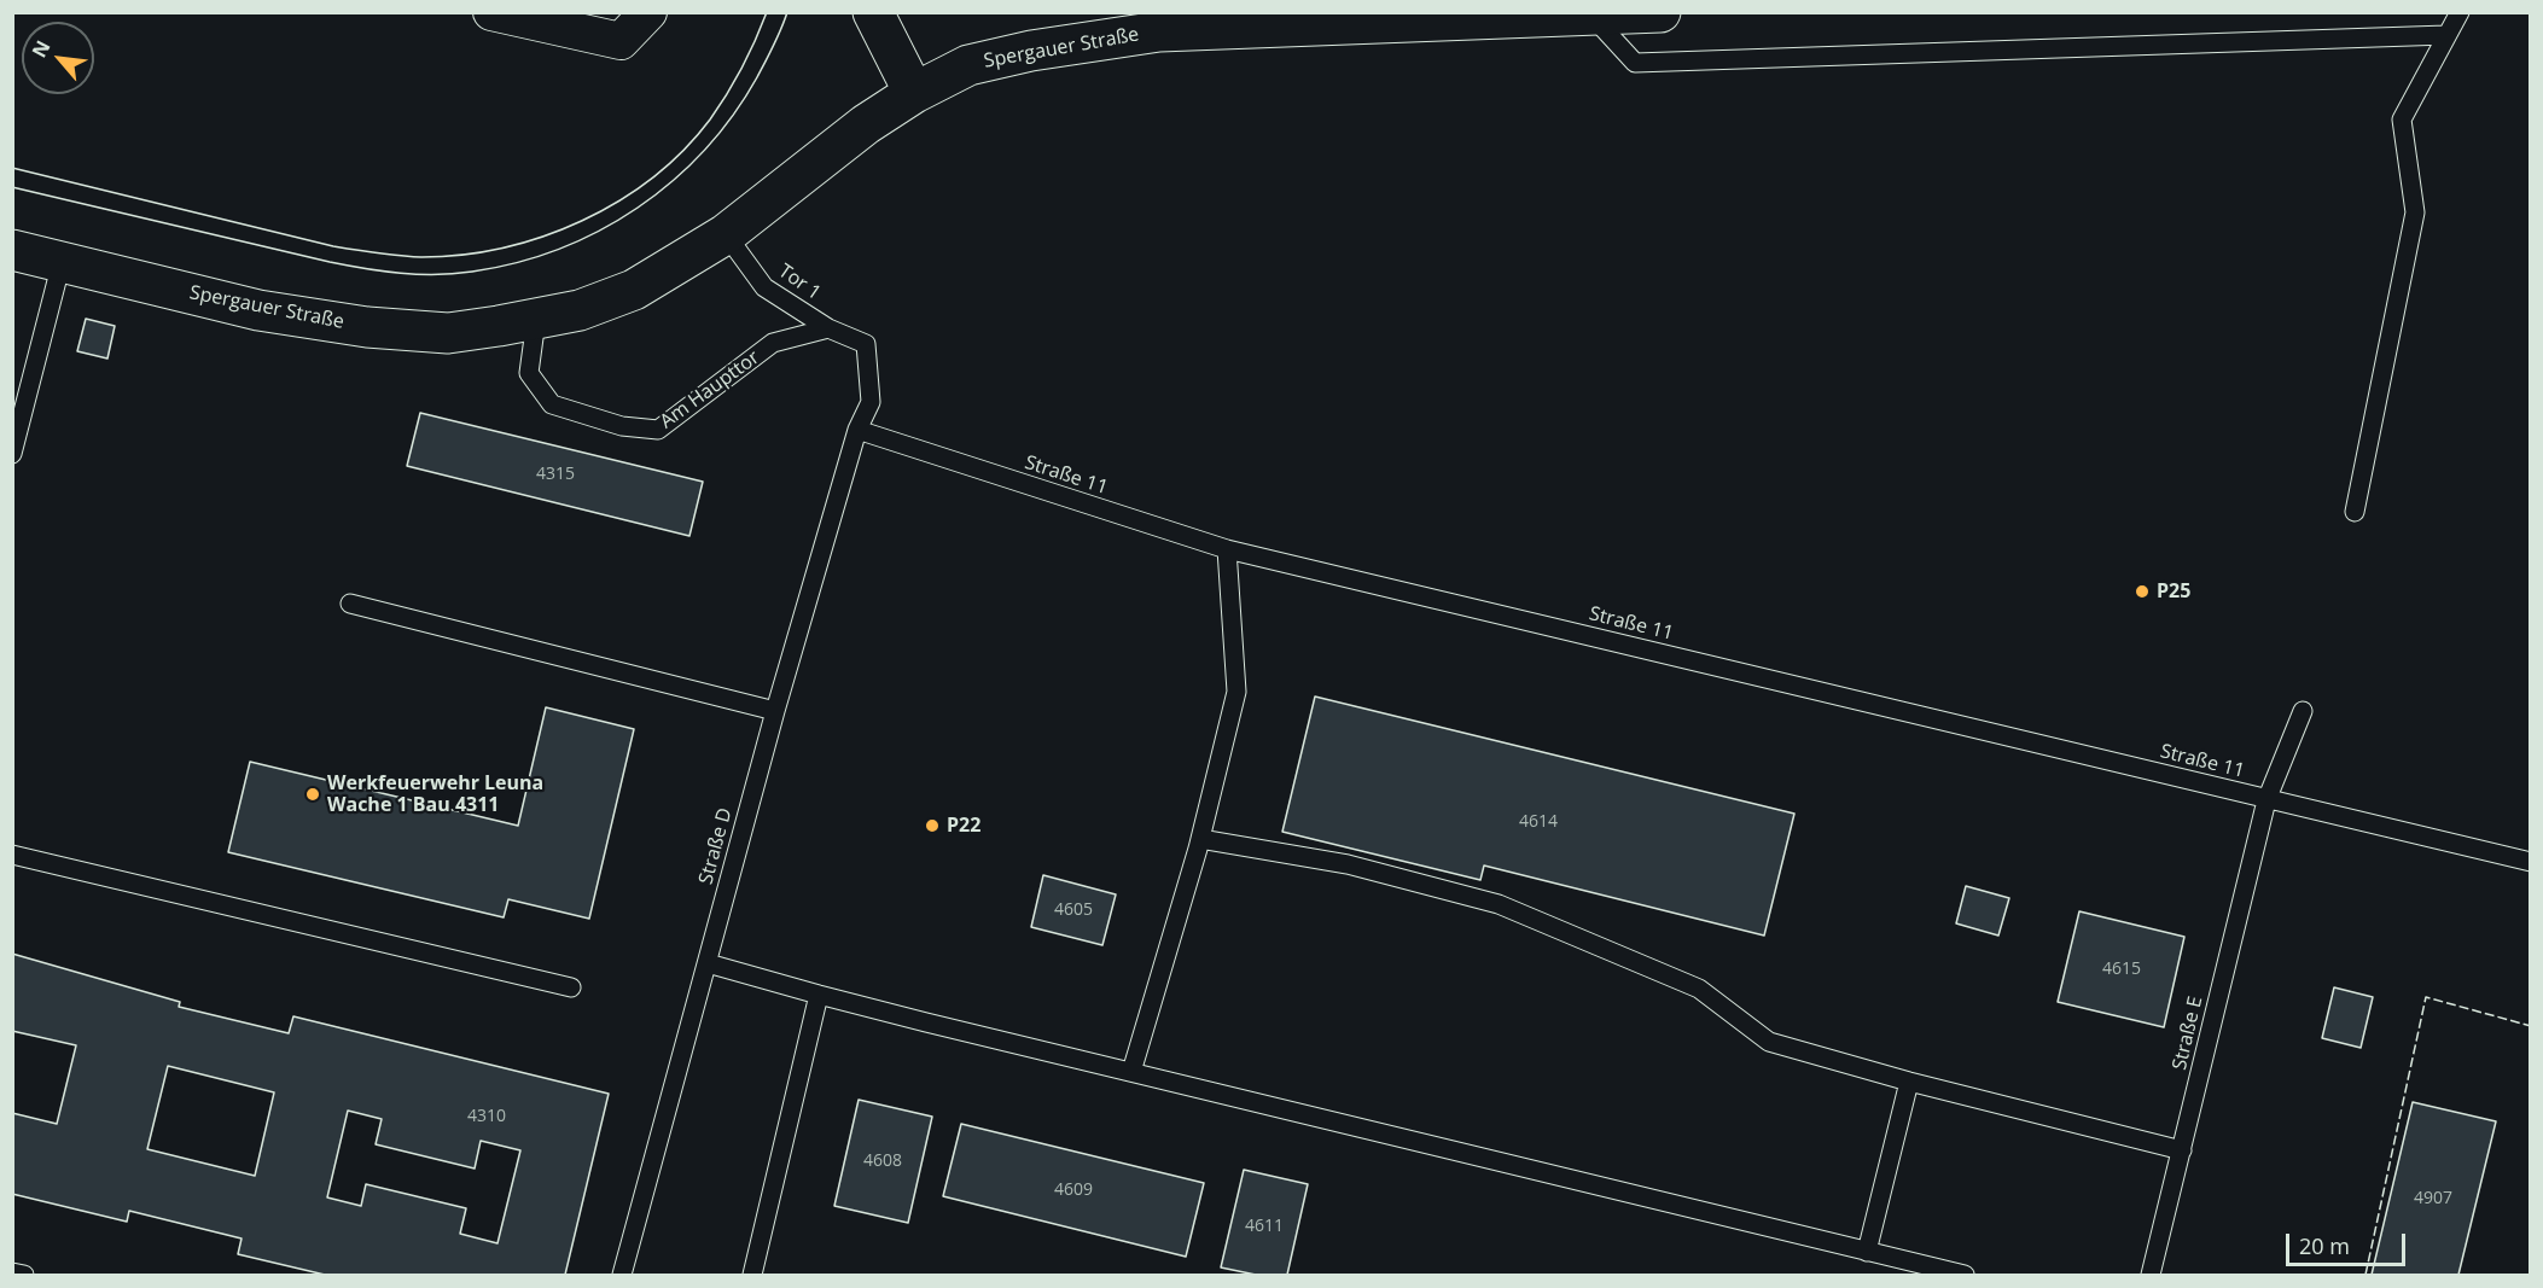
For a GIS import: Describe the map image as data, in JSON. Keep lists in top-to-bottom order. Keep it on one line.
{"streets":{"main road":["Spergauer Straße"],"lane":["Tor 1","Am Haupttor","Straße 11","Straße D","Straße E"]},"crossings":[["Spergauer Straße","Tor 1"],["Spergauer Straße","Am Haupttor"],["Tor 1","Am Haupttor"],["Straße 11","Straße D"],["Straße 11","Straße E"]],"places":["P25","Werkfeuerwehr Leuna Wache 1 Bau 4311","P22"],"house_numbers":["4315","4614","4605","4615","4310","4608","4609","4907","4611"],"scale_bar":"20 m","north":"top left"}
